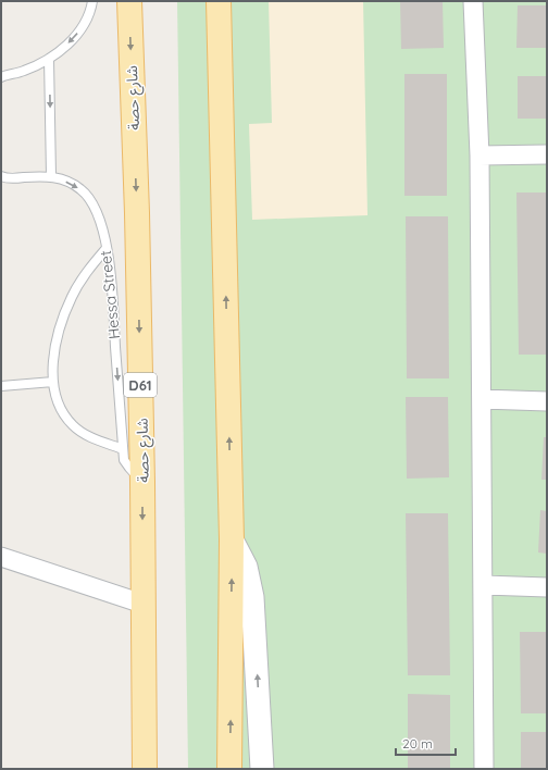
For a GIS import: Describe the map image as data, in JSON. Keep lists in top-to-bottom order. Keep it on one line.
{"streets":{"main road":["شارع حصة","D61"],"lane":["Hessa Street"]},"crossings":[["شارع حصة","Hessa Street"]],"one_way":["Hessa Street"],"scale_bar":"20 m"}
